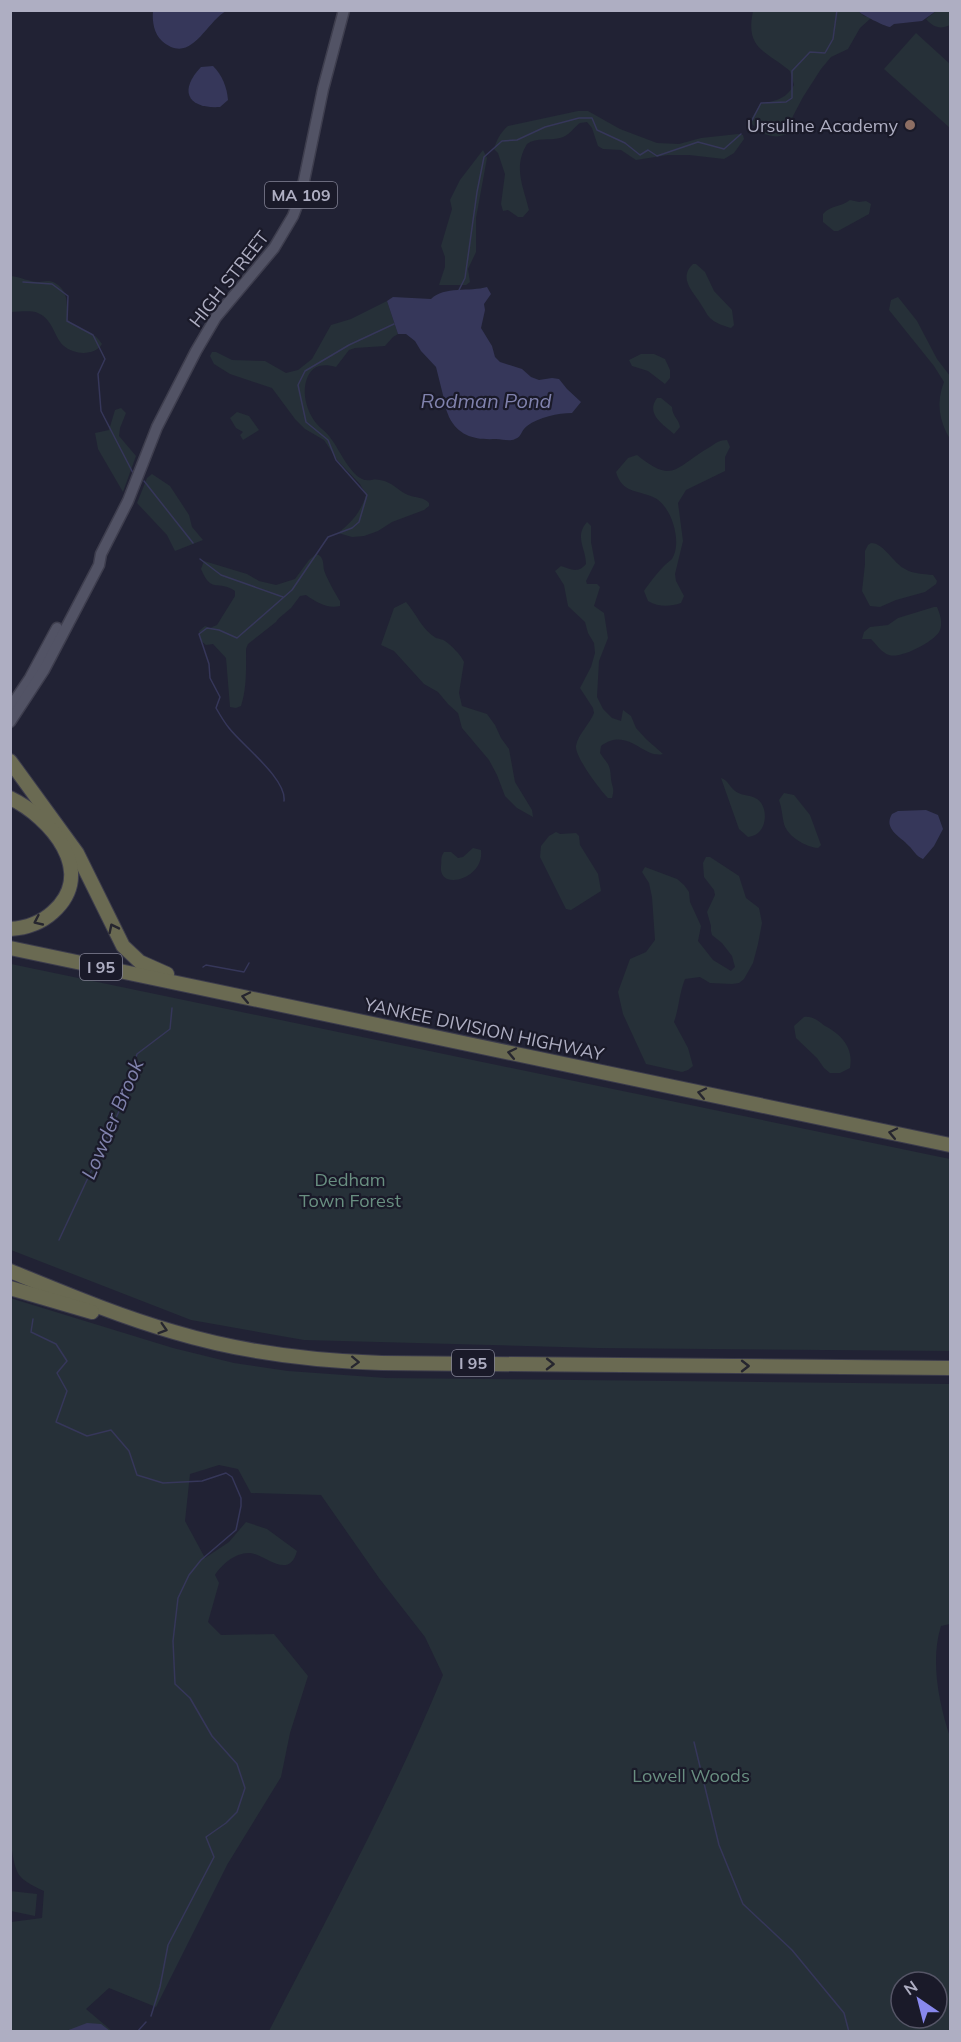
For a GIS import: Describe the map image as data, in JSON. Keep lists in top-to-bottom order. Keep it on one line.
{"streets":{"highway":["I 95","YANKEE DIVISION HIGHWAY"],"main road":["MA 109","HIGH STREET"]},"one_way":["YANKEE DIVISION HIGHWAY"],"water":["Rodman Pond","Lowder Brook"],"parks":["Dedham Town Forest","Lowell Woods"],"places":["Ursuline Academy"],"north":"top left"}
